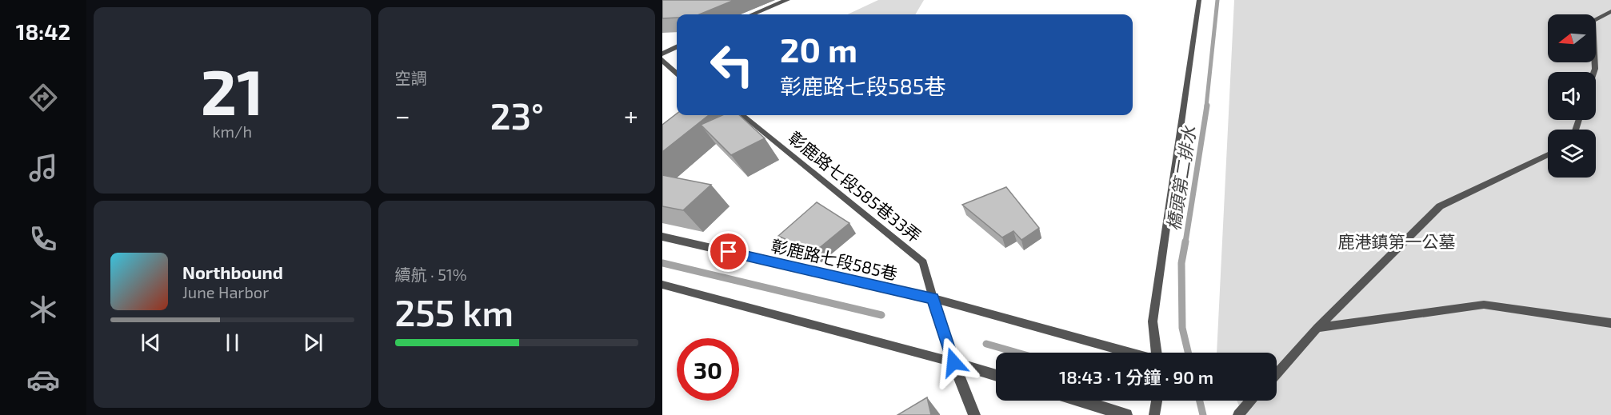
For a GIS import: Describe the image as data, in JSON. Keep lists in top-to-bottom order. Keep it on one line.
{"streets":{"street":["彰鹿路七段585巷"],"lane":["彰鹿路七段585巷33弄"]},"crossings":[["彰鹿路七段585巷33弄","彰鹿路七段585巷"]],"water":["橋頭第二排水"],"parks":["鹿港鎮第一公墓"],"north":"left","page":{"tabs":"18:42","tile":[["21","km/h"],"空調",["續航 · 51%","255 km"]],"turn":["20 m","彰鹿路七段585巷"],"heat":["−","23°","+"],"song":["Northbound","June Harbor"],"limit":"30","trip":"18:43 · 1 分鐘 · 90 m"}}
